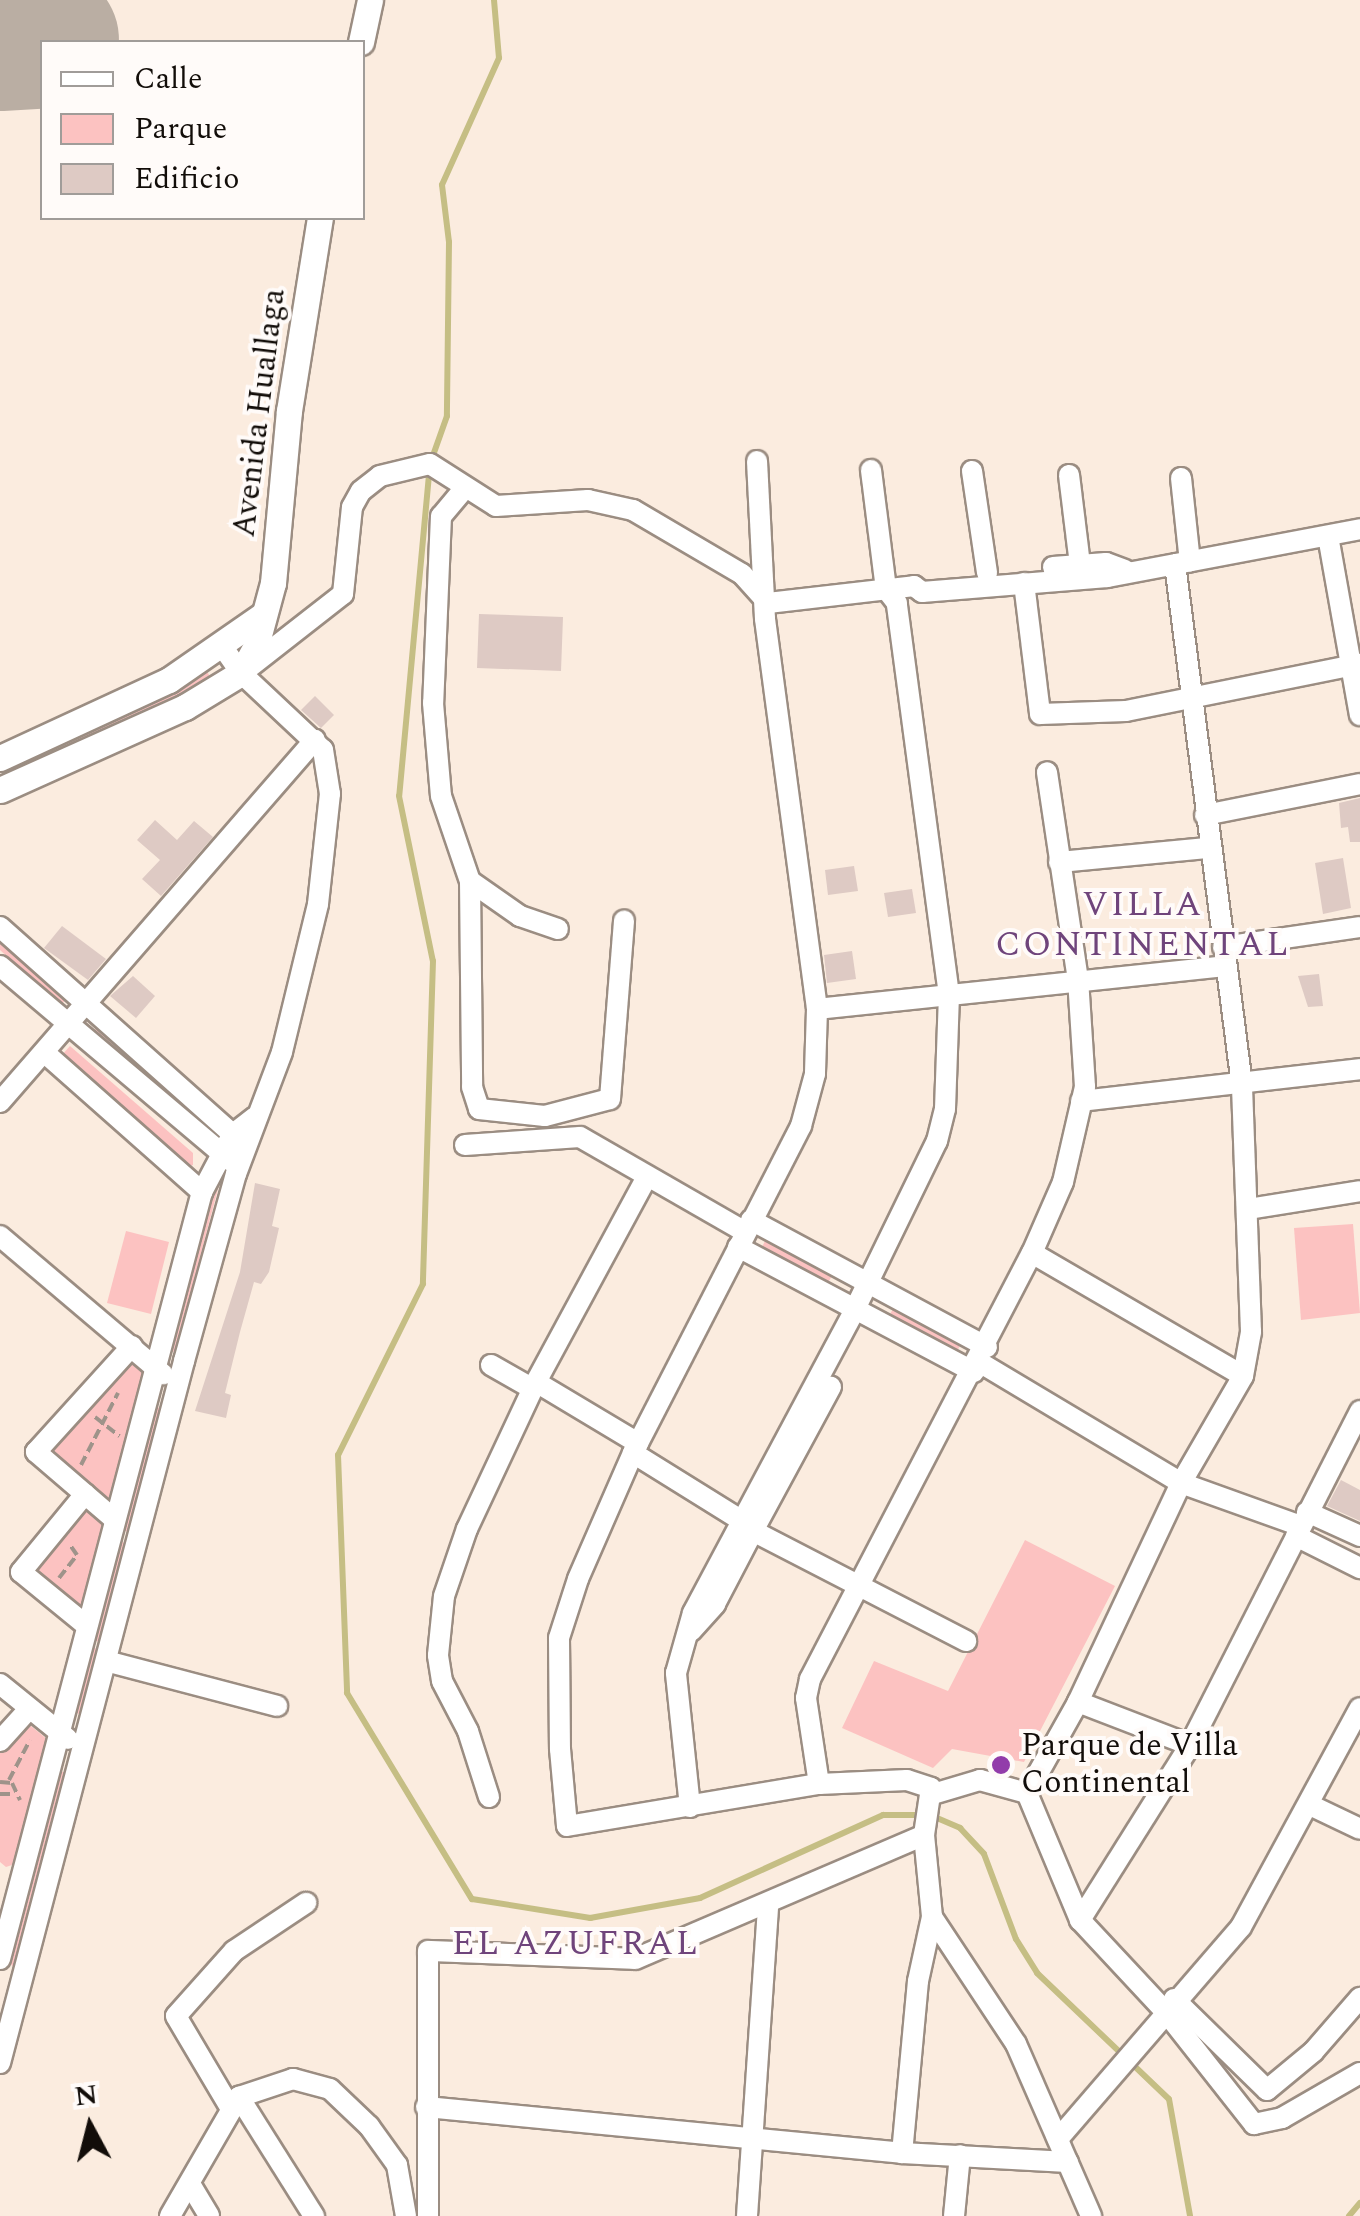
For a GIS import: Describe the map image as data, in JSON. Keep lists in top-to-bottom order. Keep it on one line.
{"streets":{"main road":["Avenida Huallaga"]},"districts":["VILLA CONTINENTAL","EL AZUFRAL"],"places":["Parque de Villa Continental"],"legend":["Calle","Parque","Edificio"],"north":"top"}
